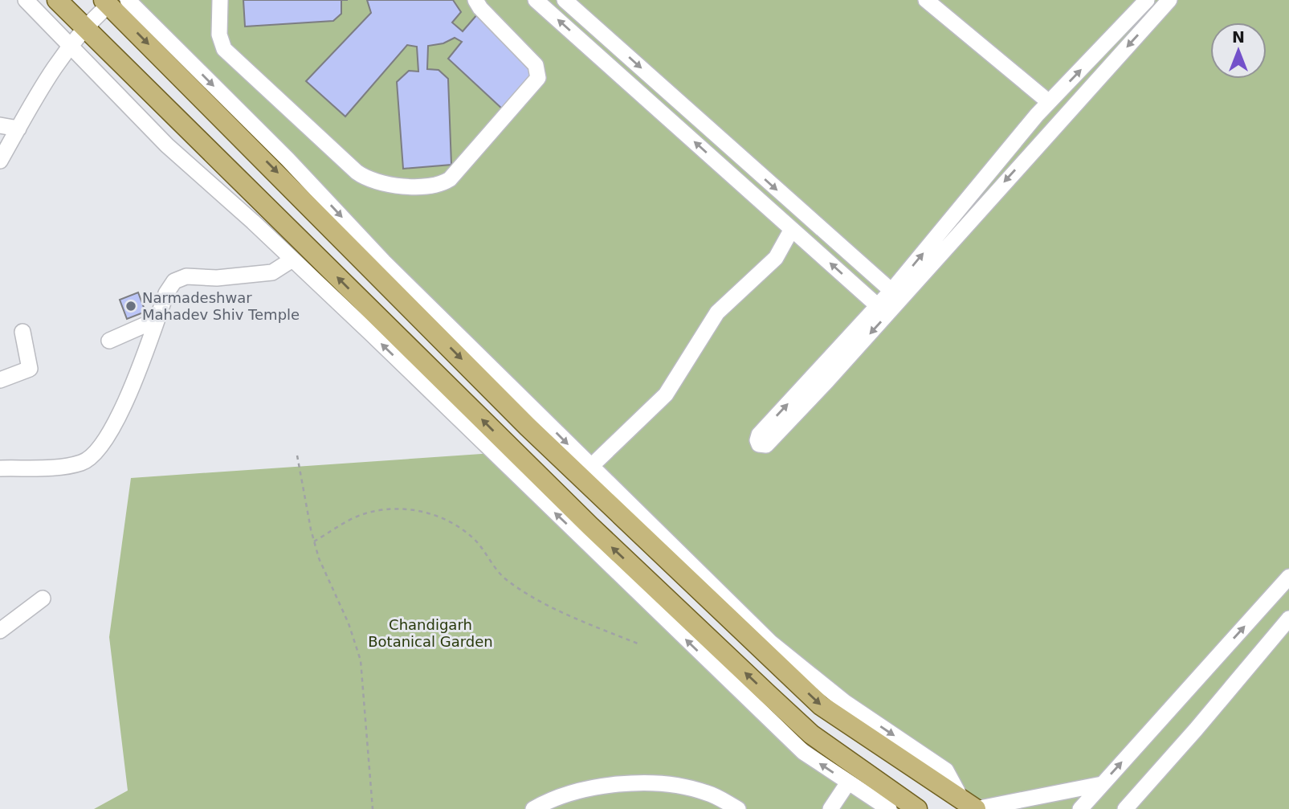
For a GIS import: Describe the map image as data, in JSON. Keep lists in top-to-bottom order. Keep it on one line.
{"parks":["Chandigarh Botanical Garden"],"places":["Narmadeshwar Mahadev Shiv Temple"],"north":"top"}
